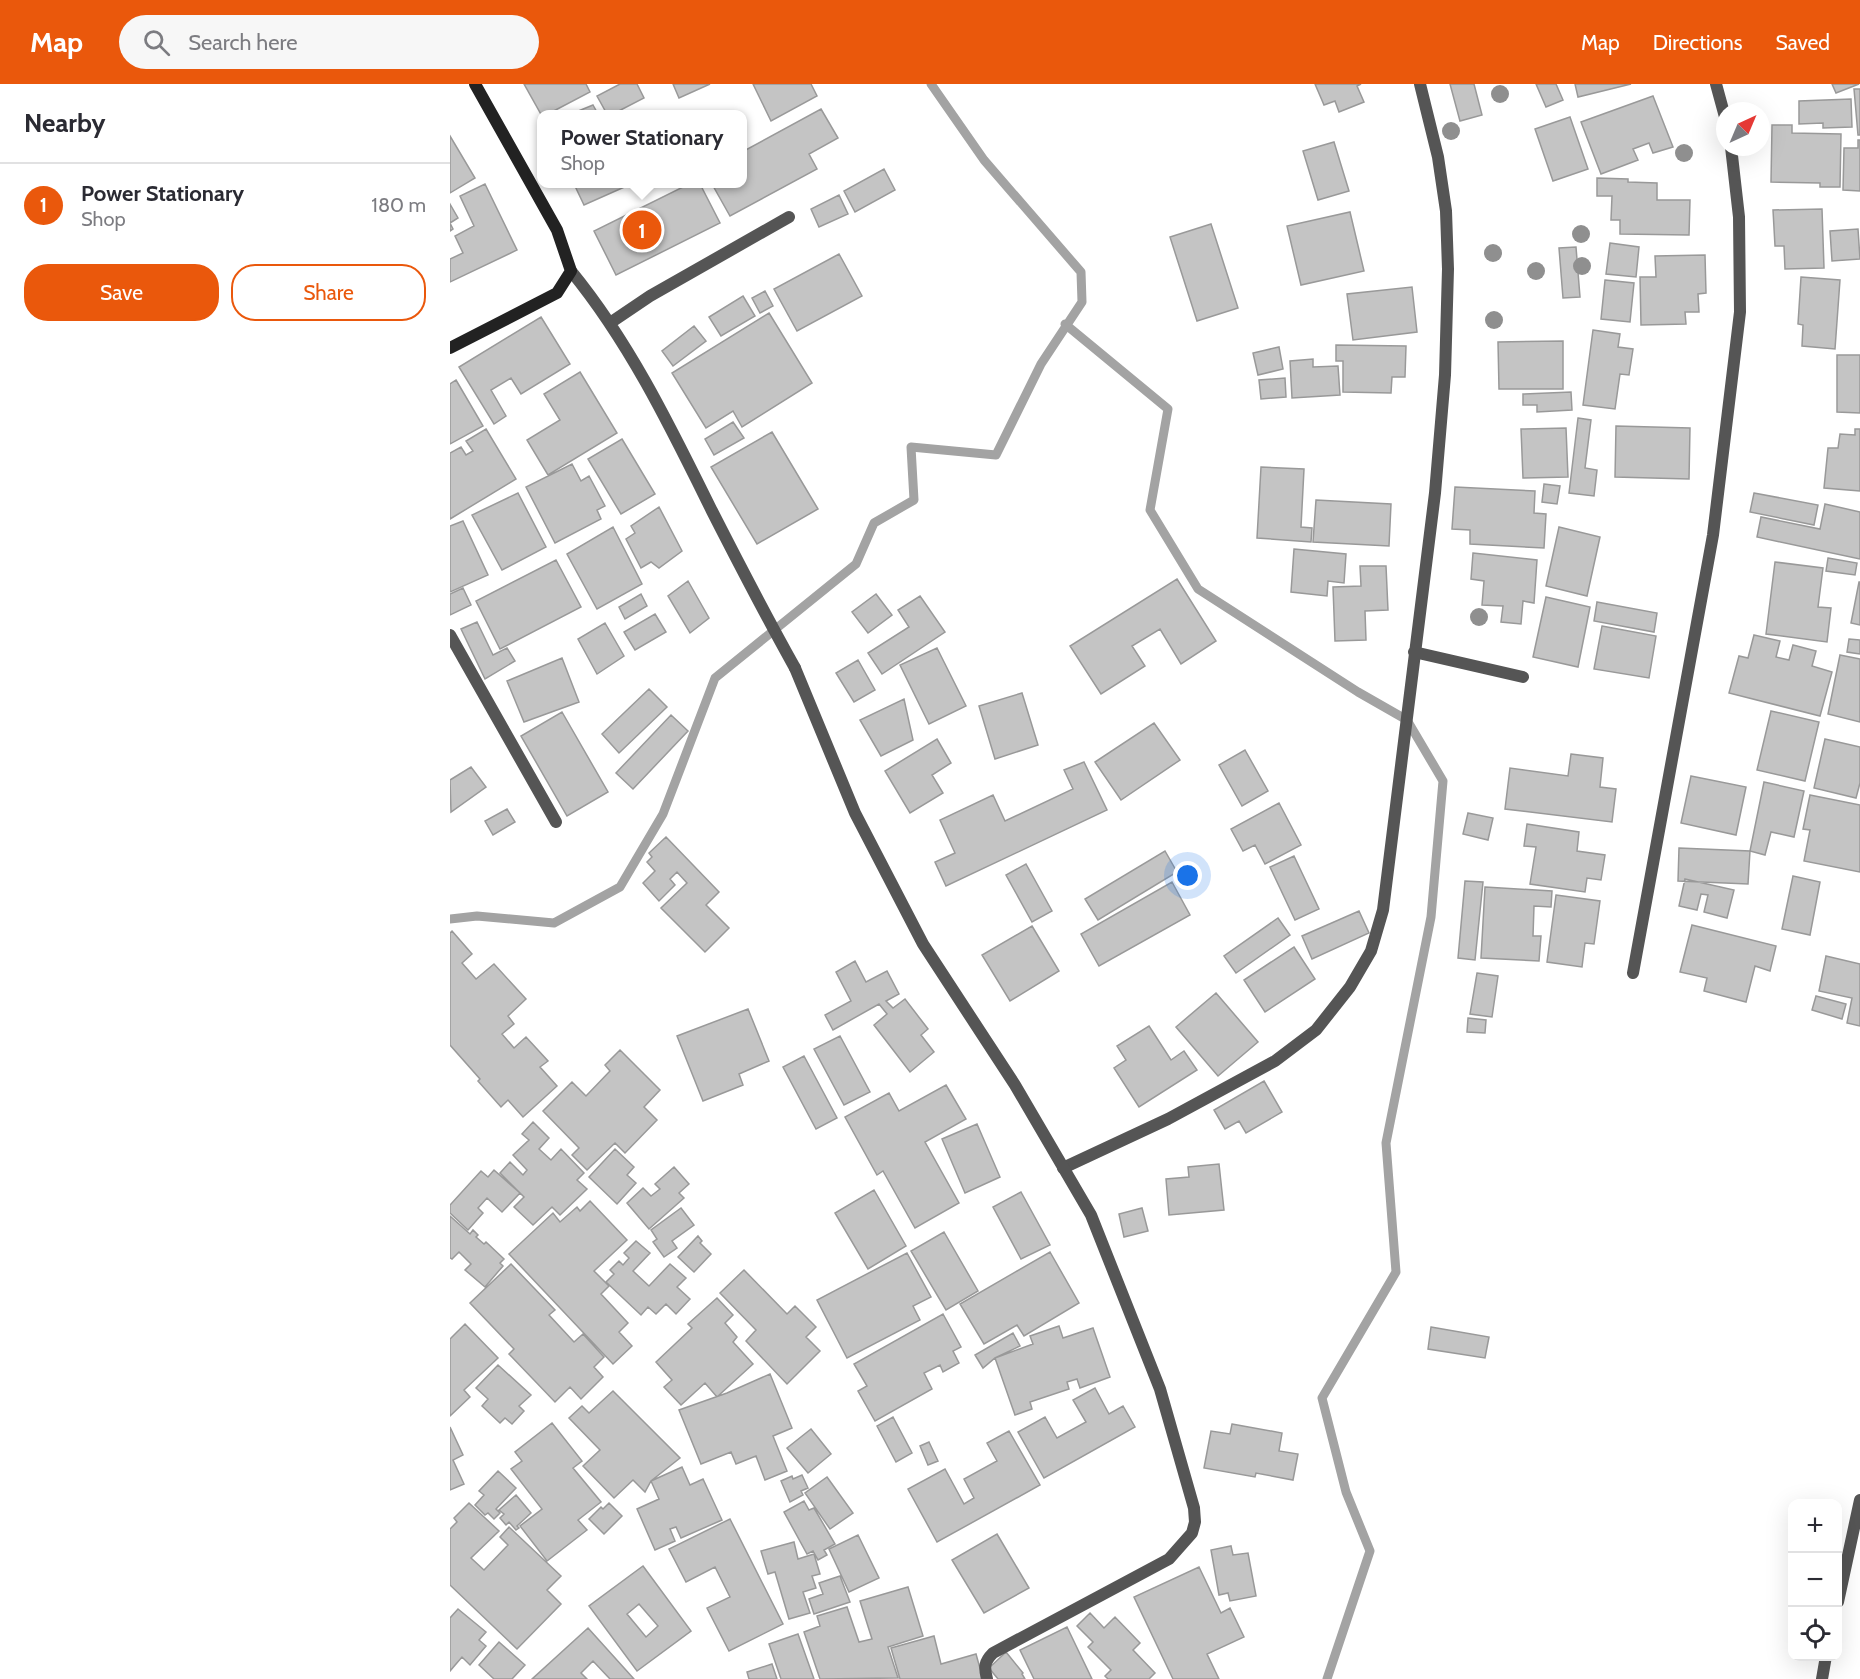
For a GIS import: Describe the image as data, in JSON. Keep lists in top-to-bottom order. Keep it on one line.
{"north":"top right","page":{"header":"Map","search":"Search here","nav":["Map","Directions","Saved"],"heading":"Nearby","popup":["Power Stationary","Shop"],"list":[{"mark":"1","name":"Power Stationary","note":"Shop","value":"180 m"}],"pins":"1","buttons":["Save","Share"],"map_buttons":["+","−"]}}
